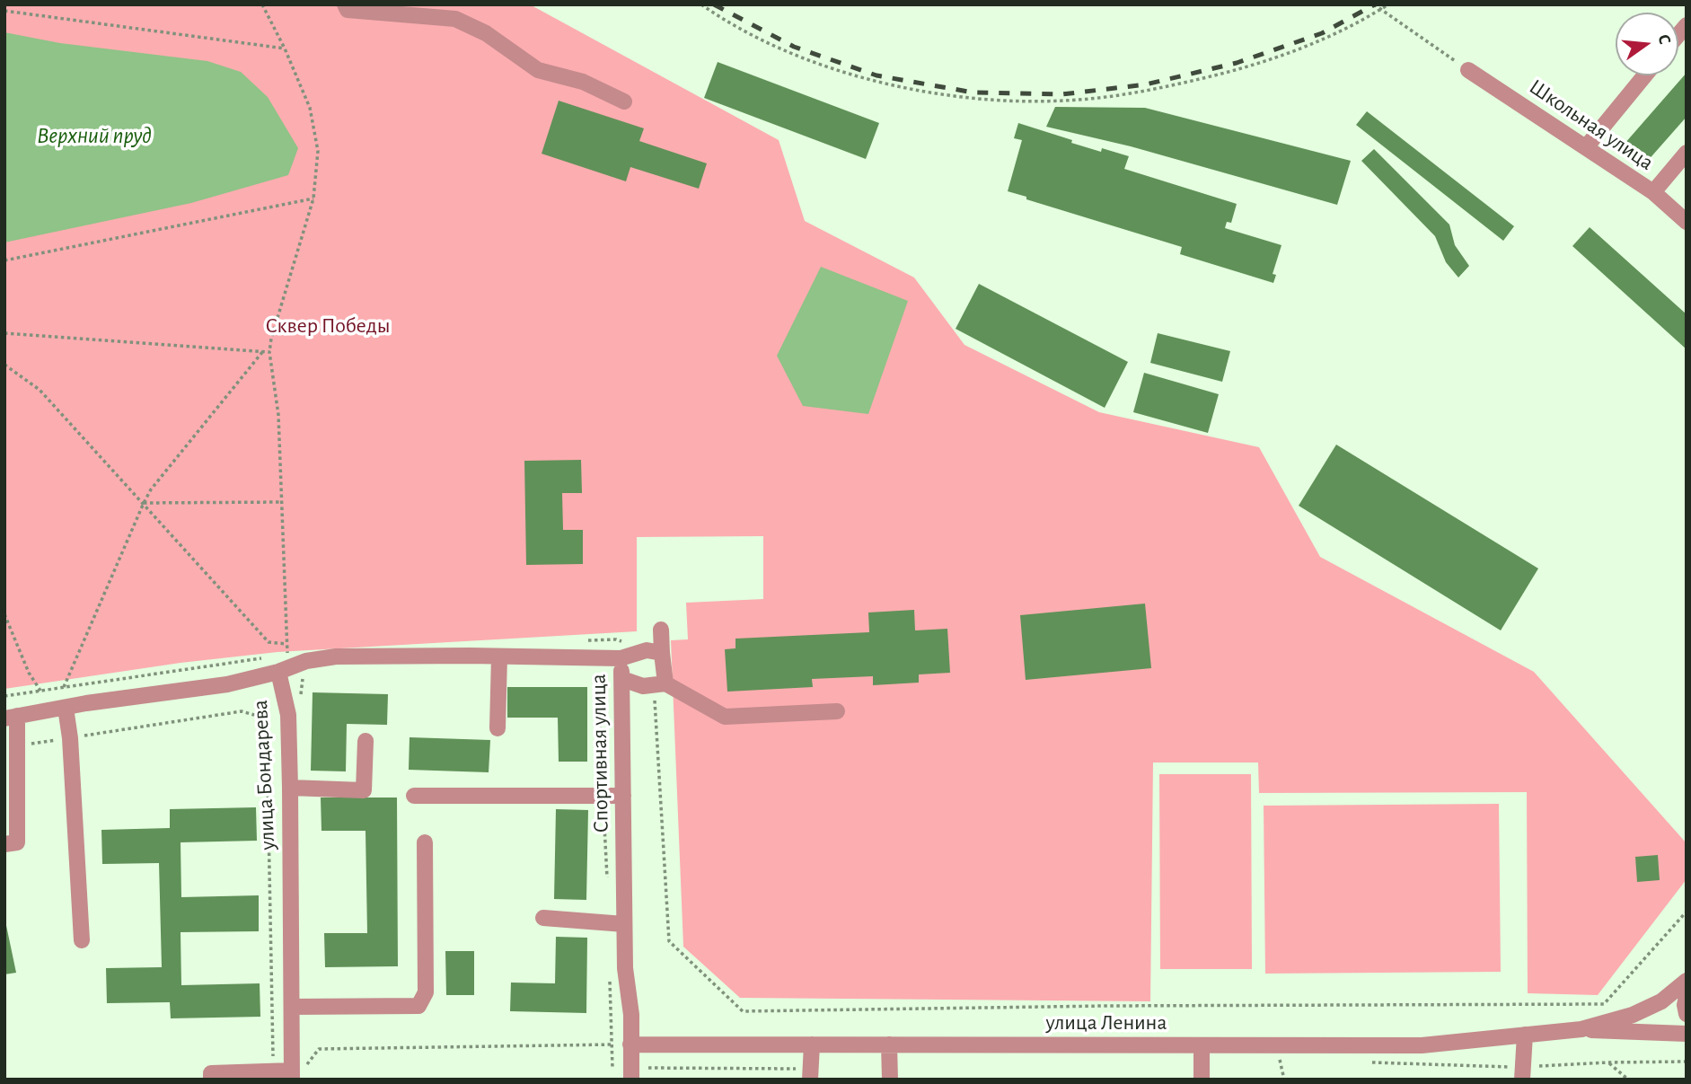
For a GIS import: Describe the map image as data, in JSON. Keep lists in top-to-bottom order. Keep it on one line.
{"streets":{"street":["Школьная улица","Спортивная улица","улица Бондарева","улица Ленина"]},"crossings":[["Спортивная улица","улица Бондарева"],["Спортивная улица","улица Ленина"]],"water":["Верхний пруд"],"parks":["Сквер Победы"],"north":"right"}
